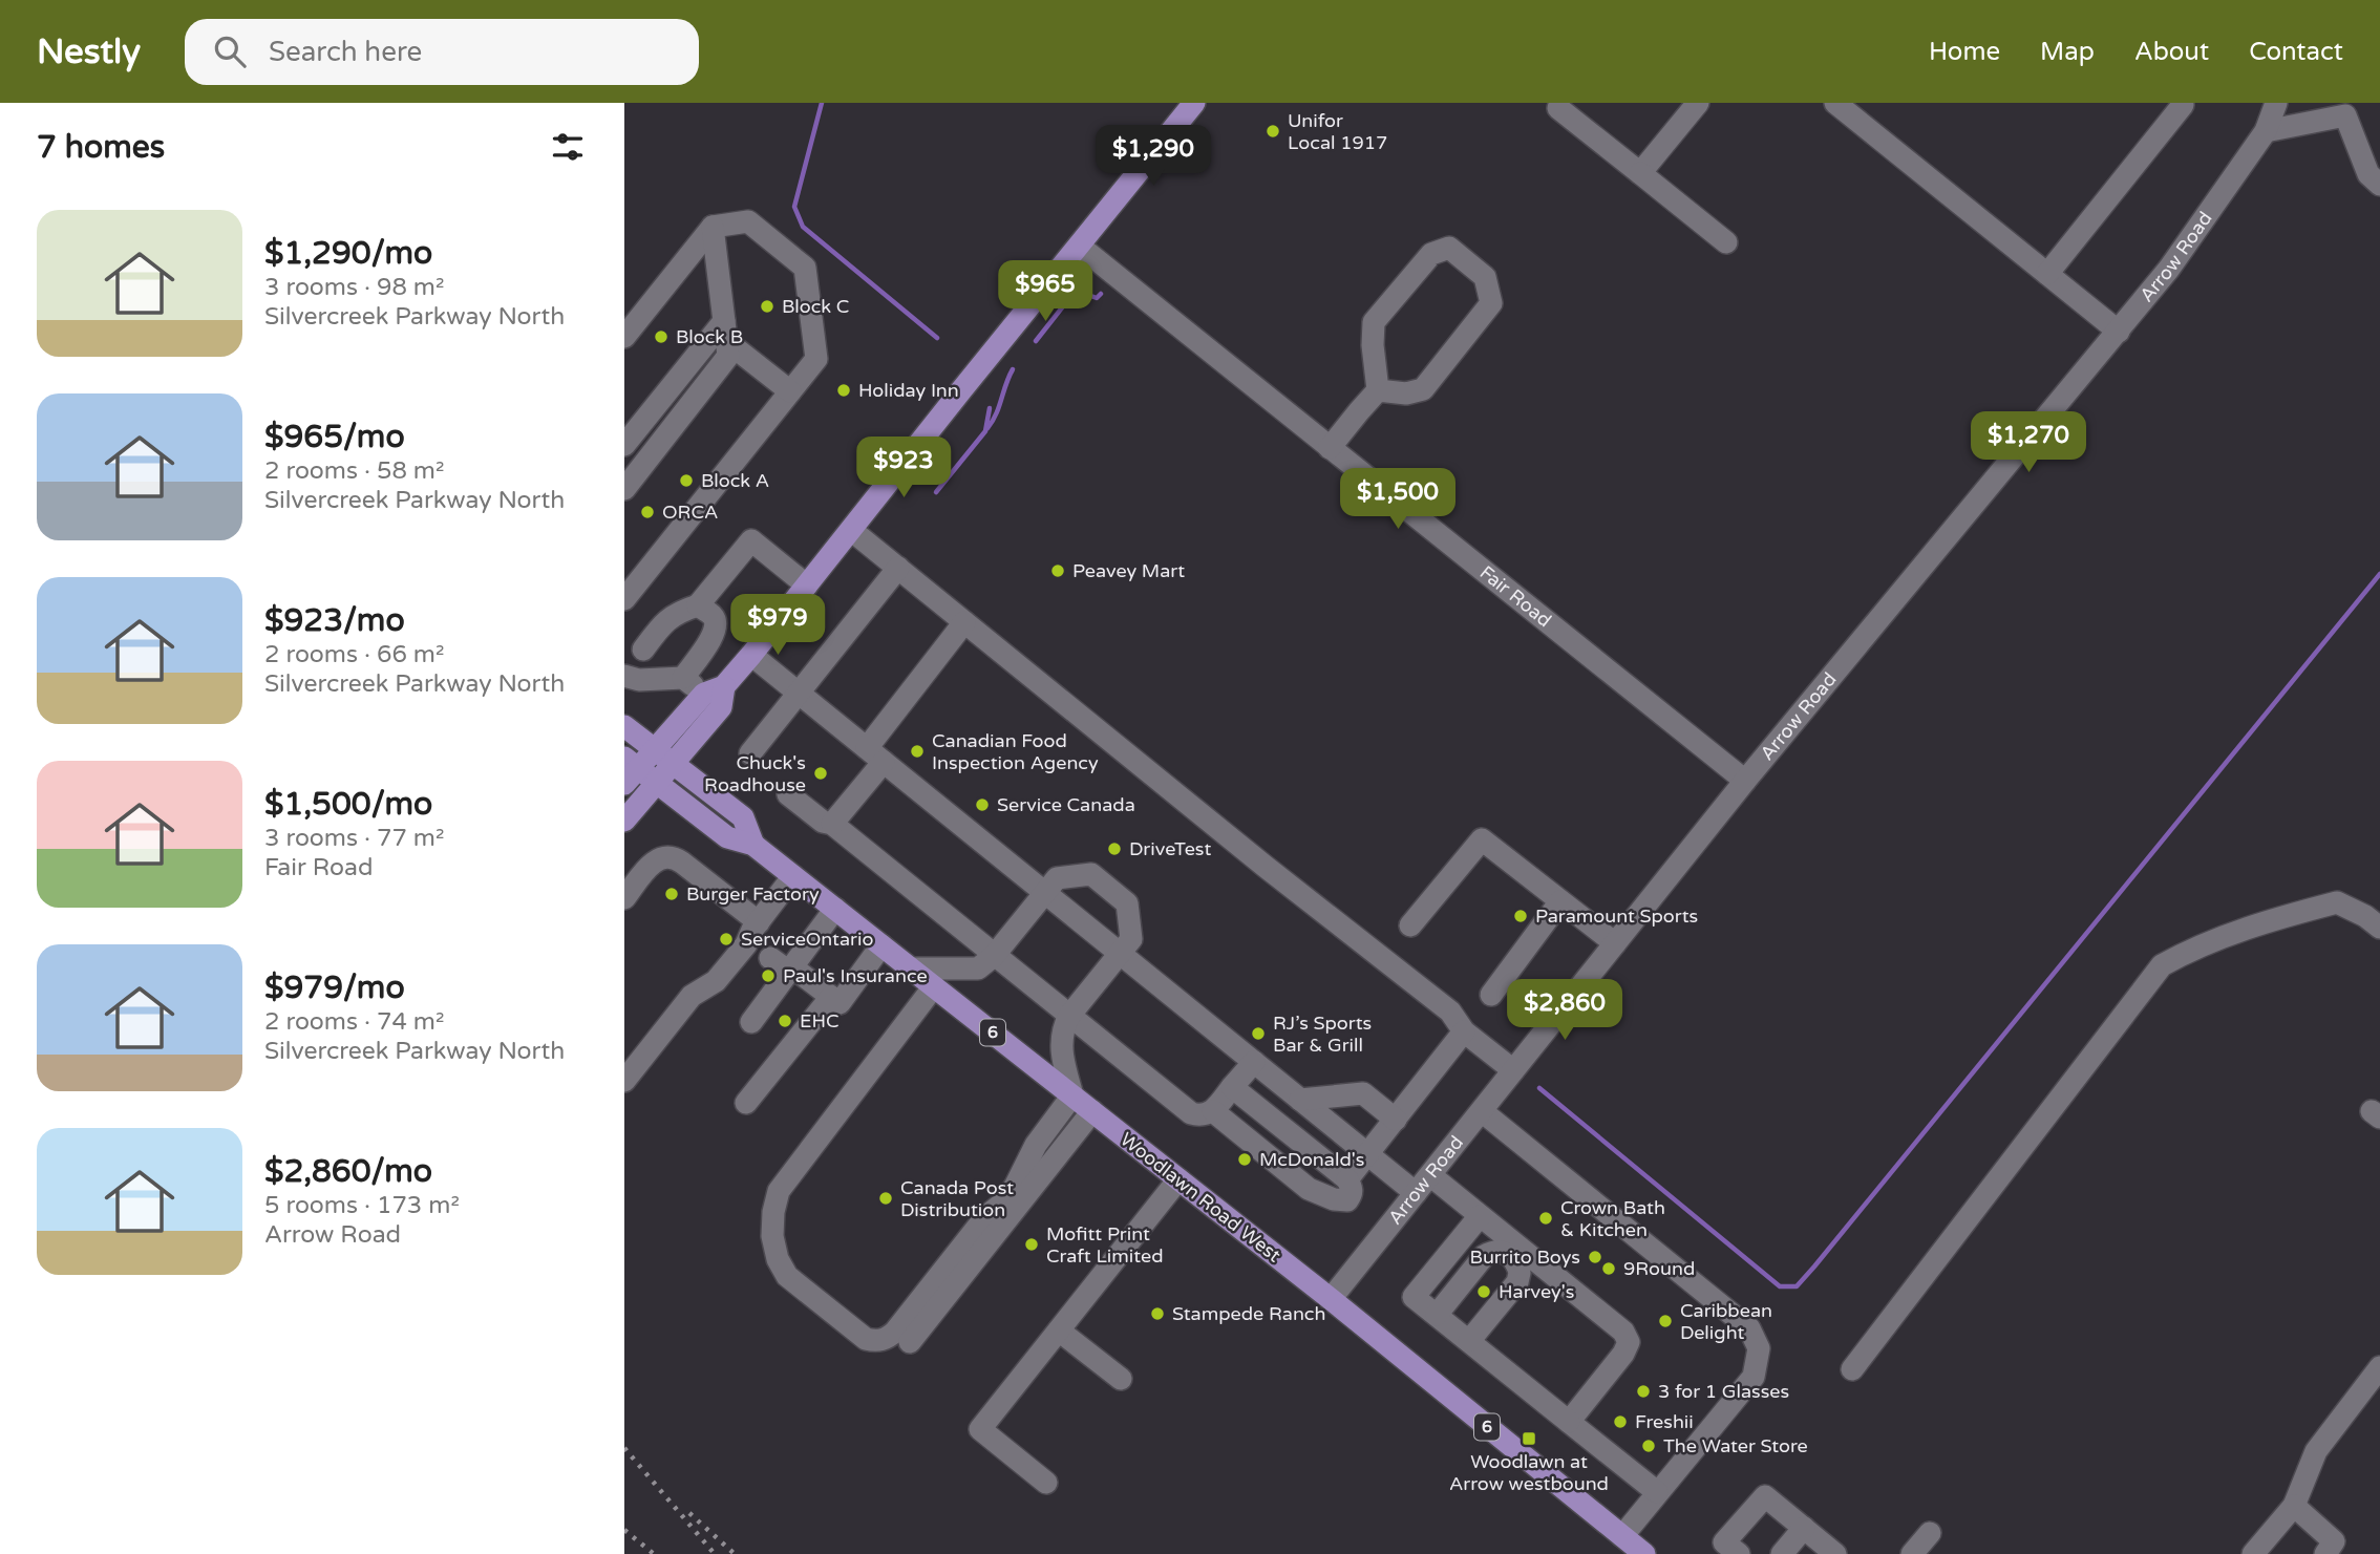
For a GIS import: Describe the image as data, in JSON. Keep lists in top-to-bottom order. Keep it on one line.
{"streets":{"main road":["6","Woodlawn Road West"],"street":["Arrow Road","Fair Road"]},"crossings":[["Arrow Road","Fair Road"],["Arrow Road","Woodlawn Road West"]],"places":{"other":["Unifor Local 1917","Block C","Block B","Holiday Inn","Block A","ORCA","Peavey Mart","Canadian Food Inspection Agency","Chuck's Roadhouse","Service Canada","DriveTest","Burger Factory","Paramount Sports","ServiceOntario","Paul's Insurance","EHC","RJ’s Sports Bar & Grill","McDonald's","Canada Post Distribution","Crown Bath & Kitchen","Mofitt Print Craft Limited","Burrito Boys","9Round","Harvey's","Stampede Ranch","Caribbean Delight","3 for 1 Glasses","Freshii","The Water Store"],"transit":["Woodlawn at Arrow westbound"]},"page":{"header":"Nestly","search":"Search here","nav":["Home","Map","About","Contact"],"heading":"7 homes","price":["$1,290","$965","$1,270","$923","$1,500","$979","$2,860"],"list":[{"name":"$1,290/mo","note":"3 rooms · 98 m² · Silvercreek Parkway North"},{"name":"$965/mo","note":"2 rooms · 58 m² · Silvercreek Parkway North"},{"name":"$923/mo","note":"2 rooms · 66 m² · Silvercreek Parkway North"},{"name":"$1,500/mo","note":"3 rooms · 77 m² · Fair Road"},{"name":"$979/mo","note":"2 rooms · 74 m² · Silvercreek Parkway North"},{"name":"$2,860/mo","note":"5 rooms · 173 m² · Arrow Road"}]}}
